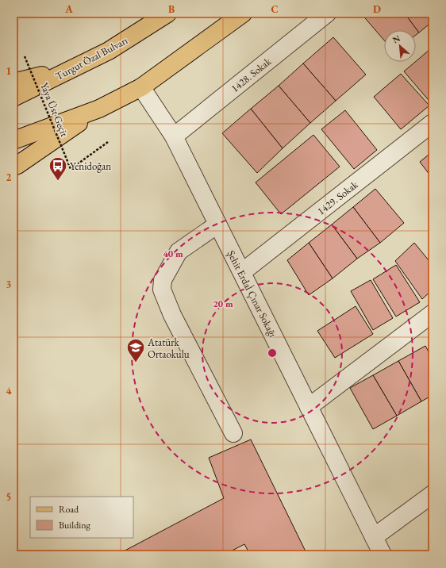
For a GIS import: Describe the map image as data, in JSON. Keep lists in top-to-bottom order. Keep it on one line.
{"streets":{"main road":["Turgut Özal Bulvarı"],"street":["1428. Sokak","1429. Sokak","Şehit Erdal Çınar Sokağı"],"path":["Yaya Üst Geçit"]},"crossings":[["1428. Sokak","Şehit Erdal Çınar Sokağı"],["1429. Sokak","Şehit Erdal Çınar Sokağı"]],"places":{"bus stop":["Yenidoğan"],"school or university":["Atatürk Ortaokulu"]},"legend":["Road","Building"],"north":"top left","grid":{"columns":["A","B","C","D"],"rows":["1","2","3","4","5"]},"rings":["40 m","20 m"]}
